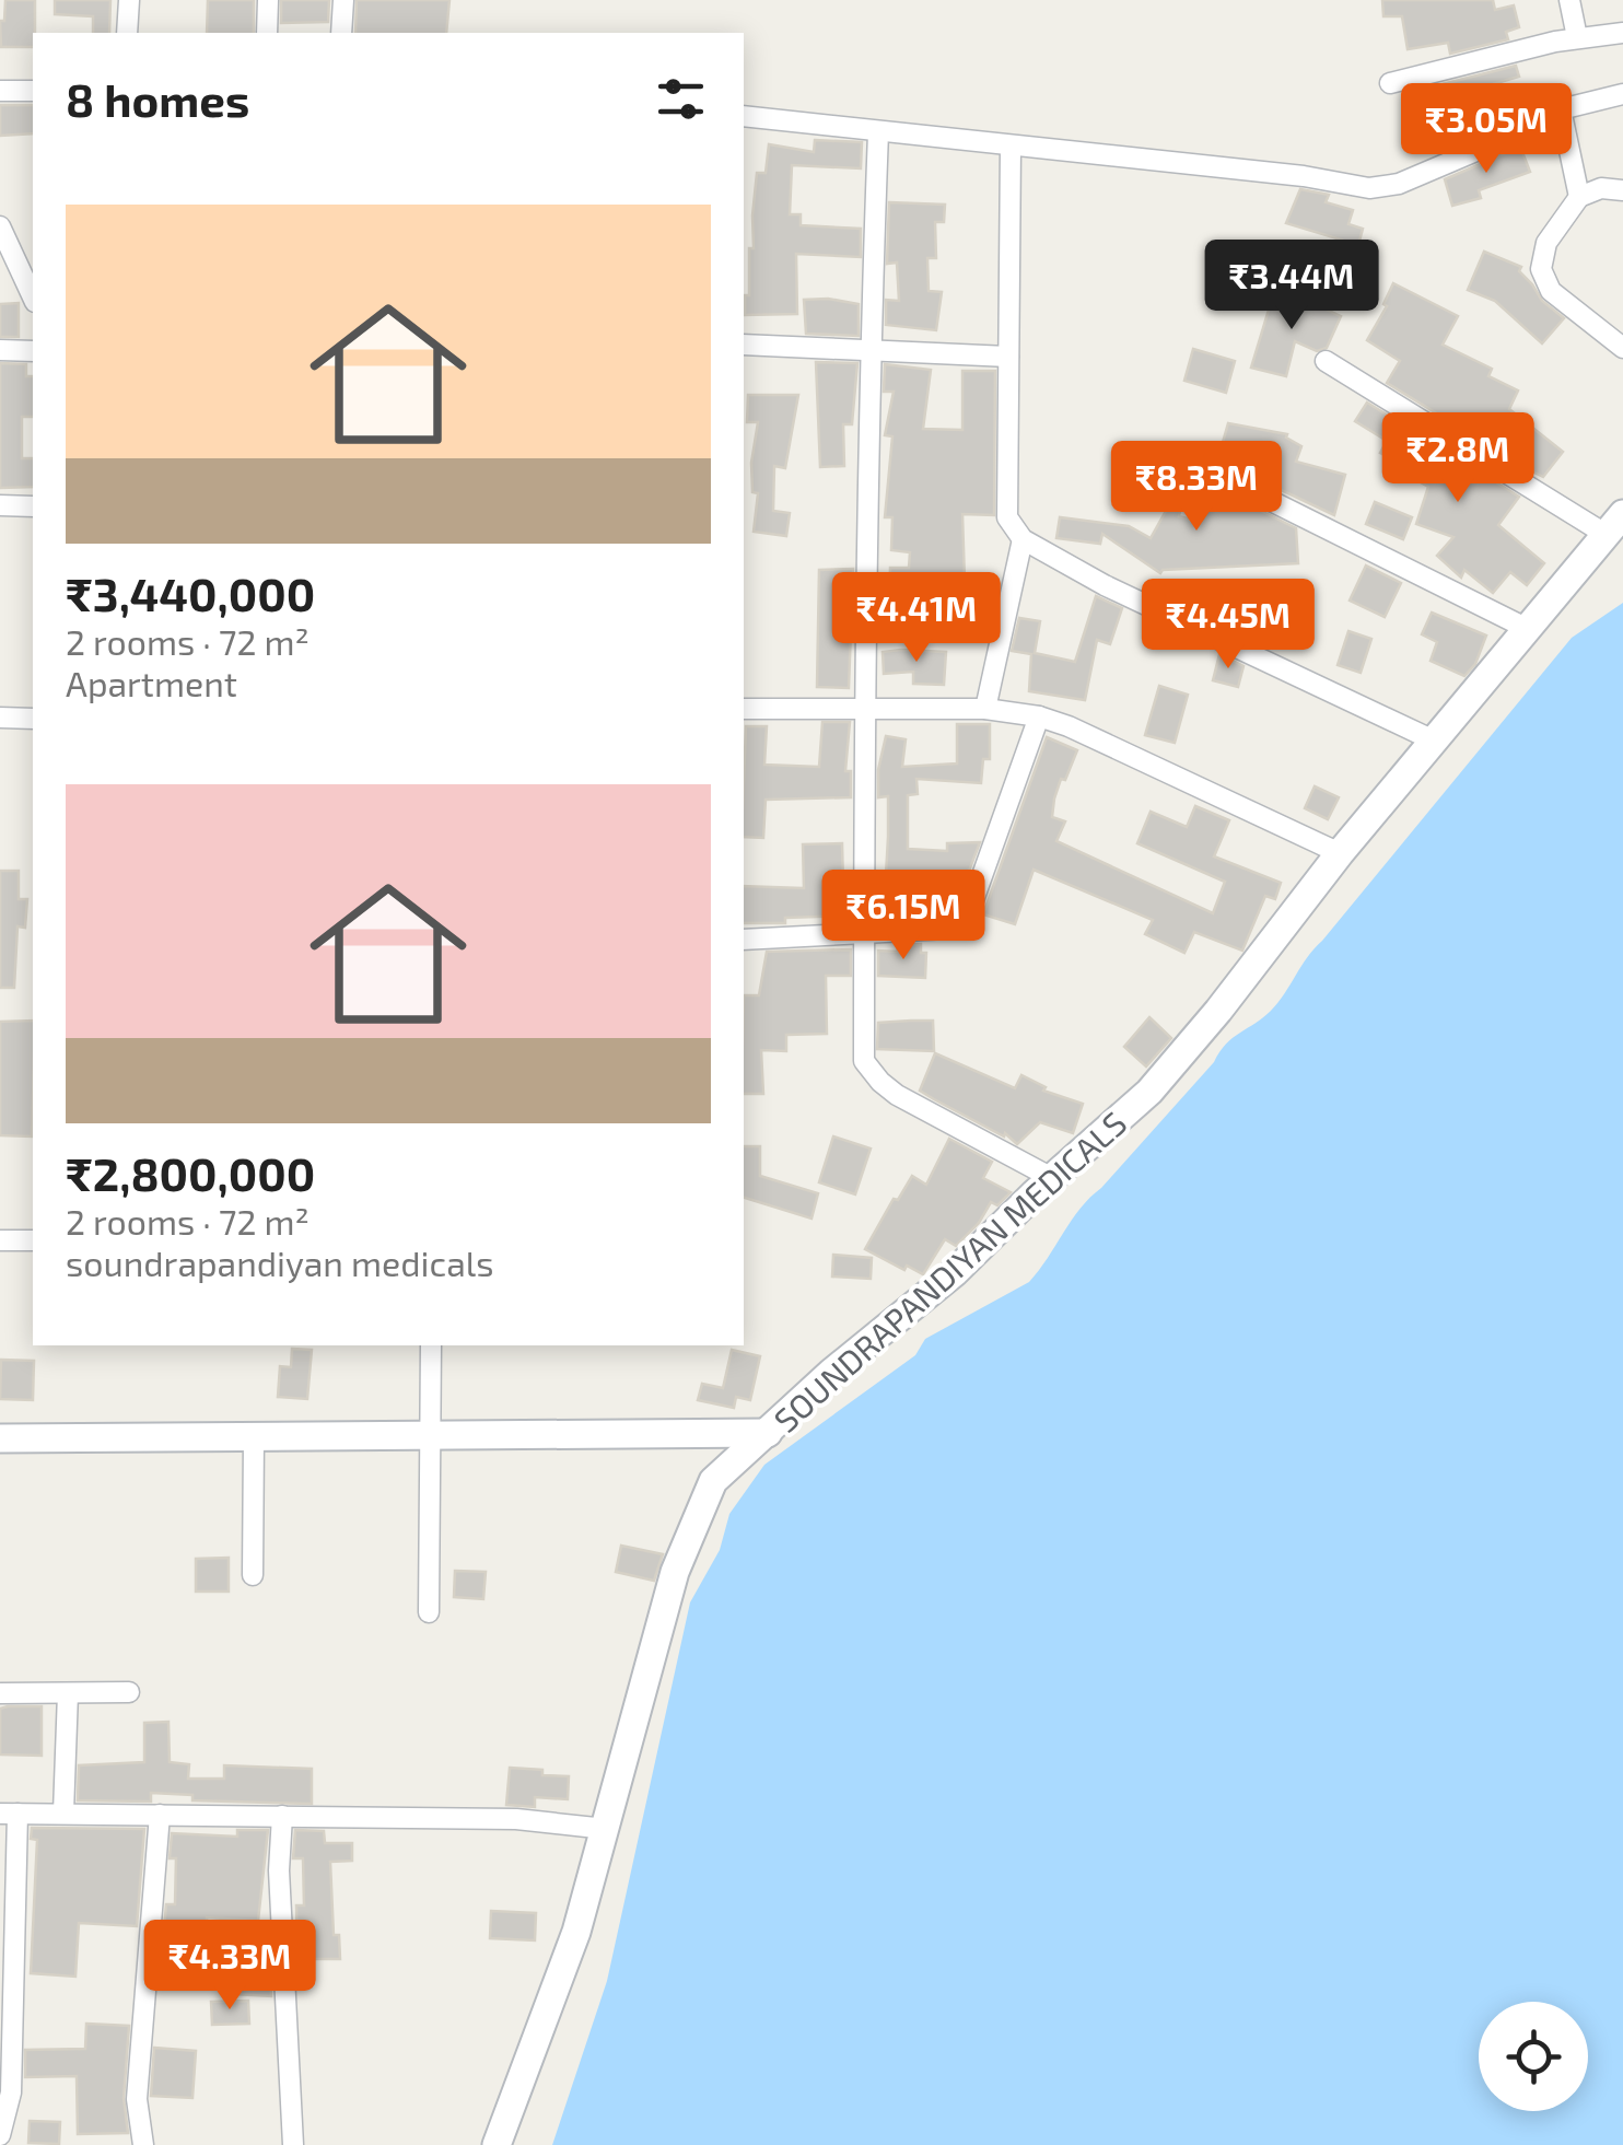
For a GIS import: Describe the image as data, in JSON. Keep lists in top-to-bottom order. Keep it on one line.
{"streets":{"main road":["SOUNDRAPANDIYAN MEDICALS"]},"page":{"heading":"8 homes","price":["₹3.05M","₹3.44M","₹2.8M","₹8.33M","₹4.41M","₹4.45M","₹6.15M","₹4.33M"],"list":[{"name":"₹3,440,000","note":"2 rooms · 72 m² · Apartment"},{"name":"₹2,800,000","note":"2 rooms · 72 m² · soundrapandiyan medicals"}]}}
